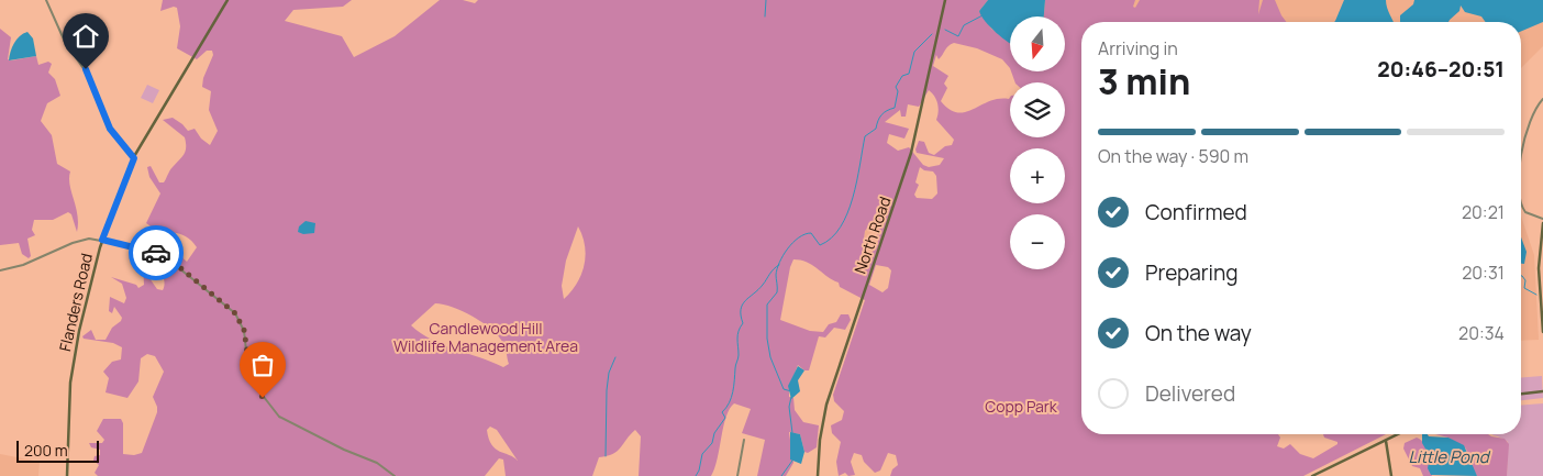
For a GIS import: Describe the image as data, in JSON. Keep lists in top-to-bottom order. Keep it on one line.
{"streets":{"street":["North Road","Flanders Road"]},"water":["Little Pond"],"parks":["Candlewood Hill Wildlife Management Area","Copp Park"],"scale_bar":"200 m","north":"bottom","page":{"map_buttons":["+","−"],"heading":["3 min","Arriving in","20:46–20:51"],"bar":"On the way · 590 m","list":[["Confirmed","20:21"],["Preparing","20:31"],["On the way","20:34"],"Delivered"],"scale":"200 m"}}
